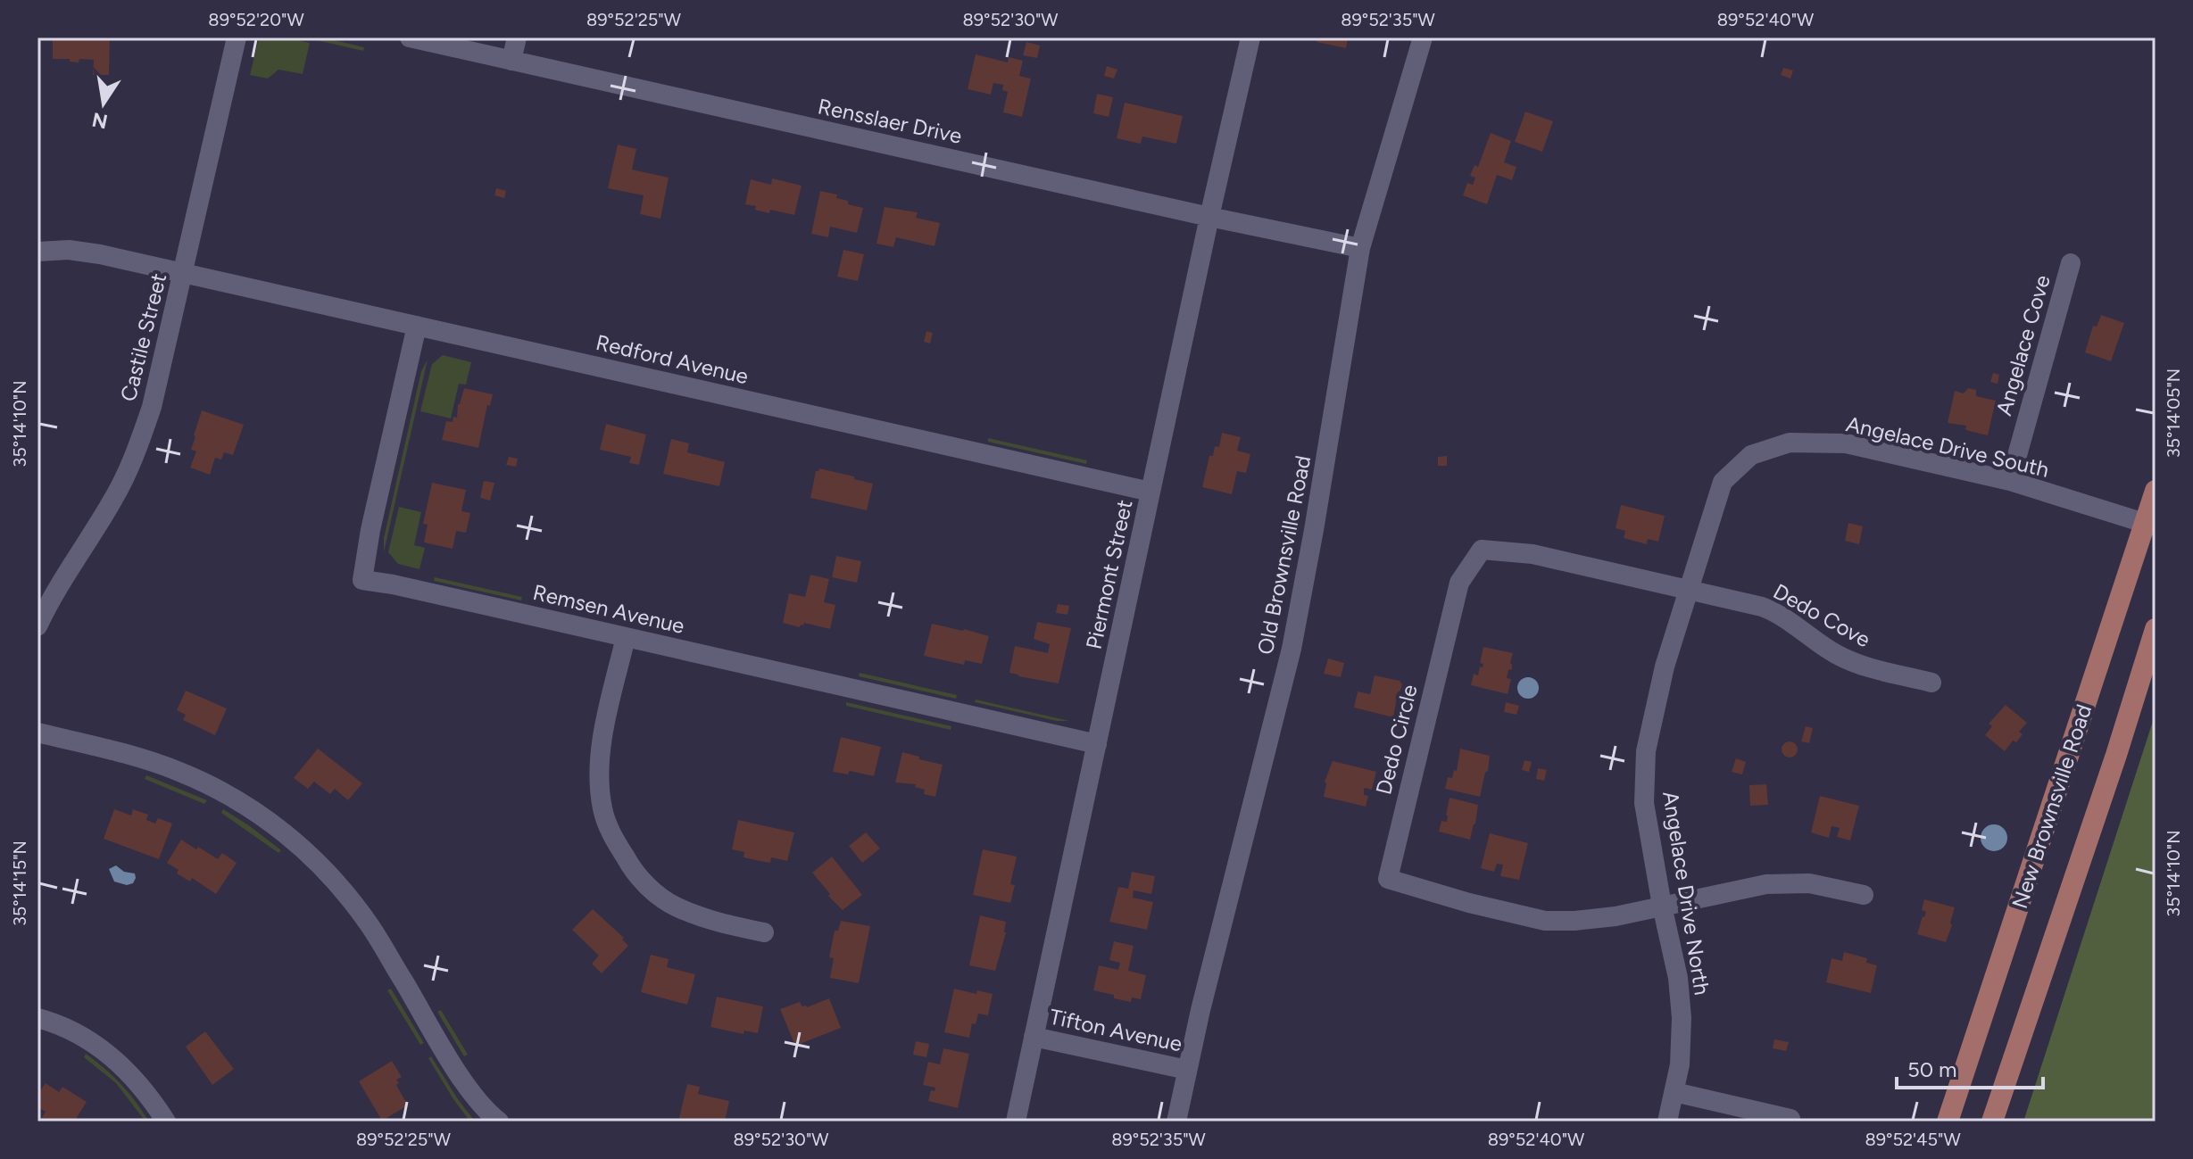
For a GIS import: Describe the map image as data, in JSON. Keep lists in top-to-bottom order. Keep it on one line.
{"streets":{"main road":["New Brownsville Road"],"street":["Rensslaer Drive","Castile Street","Angelace Cove","Redford Avenue","Angelace Drive South","Old Brownsville Road","Piermont Street","Remsen Avenue","Dedo Cove","Dedo Circle","Angelace Drive North","Tifton Avenue"]},"crossings":[["Rensslaer Drive","Old Brownsville Road"],["Rensslaer Drive","Piermont Street"],["Castile Street","Redford Avenue"],["Angelace Cove","Angelace Drive South"],["Redford Avenue","Piermont Street"],["Redford Avenue","Remsen Avenue"],["Angelace Drive South","Dedo Cove"],["Angelace Drive South","Dedo Circle"],["Angelace Drive South","New Brownsville Road"],["Angelace Drive South","Angelace Drive North"],["Old Brownsville Road","Tifton Avenue"],["Piermont Street","Remsen Avenue"],["Piermont Street","Tifton Avenue"],["Dedo Cove","Dedo Circle"],["Dedo Cove","Angelace Drive North"],["Dedo Circle","Angelace Drive North"]],"scale_bar":"50 m","north":"bottom","coordinates":["89°52'20\"W","89°52'25\"W","89°52'30\"W","89°52'35\"W","89°52'40\"W","35°14'05\"N","35°14'10\"N","35°14'15\"N","89°52'45\"W"]}
